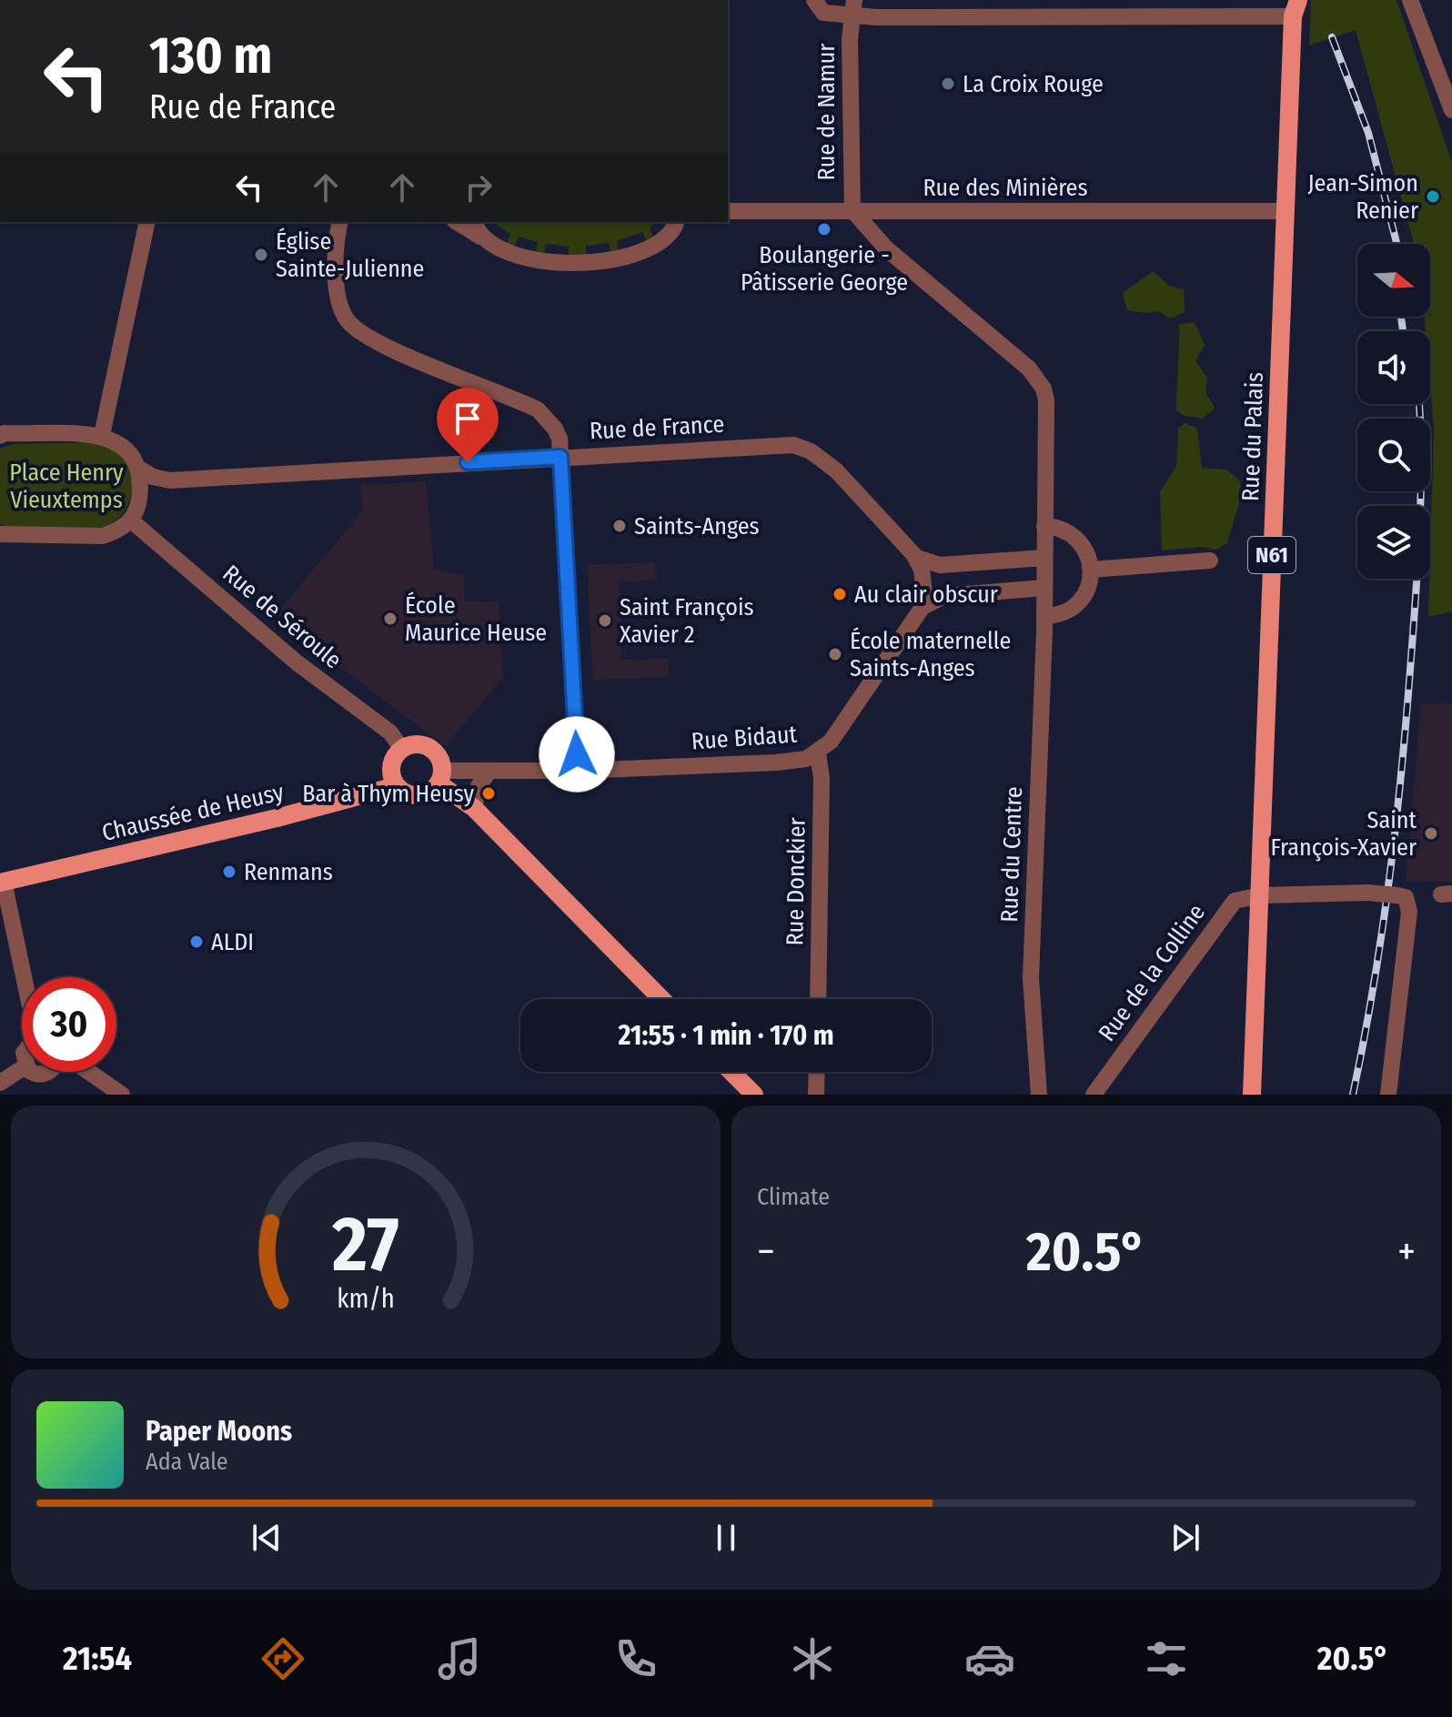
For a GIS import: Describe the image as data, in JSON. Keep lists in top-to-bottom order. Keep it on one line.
{"streets":{"main road":["Rue du Palais","N61","Chaussée de Heusy"],"street":["Rue de Namur","Rue des Minières","Rue de France","Rue de Séroule","Rue Bidaut","Rue du Centre","Rue Donckier","Rue de la Colline"]},"crossings":[["Rue de Namur","Rue des Minières"],["Rue de Namur","Rue du Centre"],["Rue des Minières","Rue du Palais"],["Rue des Minières","Rue du Centre"],["Rue du Palais","Rue de la Colline"],["Rue de Séroule","Rue Bidaut"],["Rue de Séroule","Chaussée de Heusy"],["Rue Bidaut","Chaussée de Heusy"],["Rue Bidaut","Rue Donckier"]],"parks":["Place Henry Vieuxtemps"],"places":["La Croix Rouge","Jean-Simon Renier","Boulangerie - Pâtisserie George","Église Sainte-Julienne","Saints-Anges","Au clair obscur","École Maurice Heuse","Saint François Xavier 2","École maternelle Saints-Anges","Bar à Thym Heusy","Saint François-Xavier","Renmans","ALDI"],"north":"right","page":{"turn":["130 m","Rue de France"],"limit":"30","trip":"21:55 · 1 min · 170 m","tile":"Climate","heat":["−","20.5°","+"],"song":["Paper Moons","Ada Vale"],"tabs":["21:54","20.5°"],"gauge":["27","km/h"]}}
